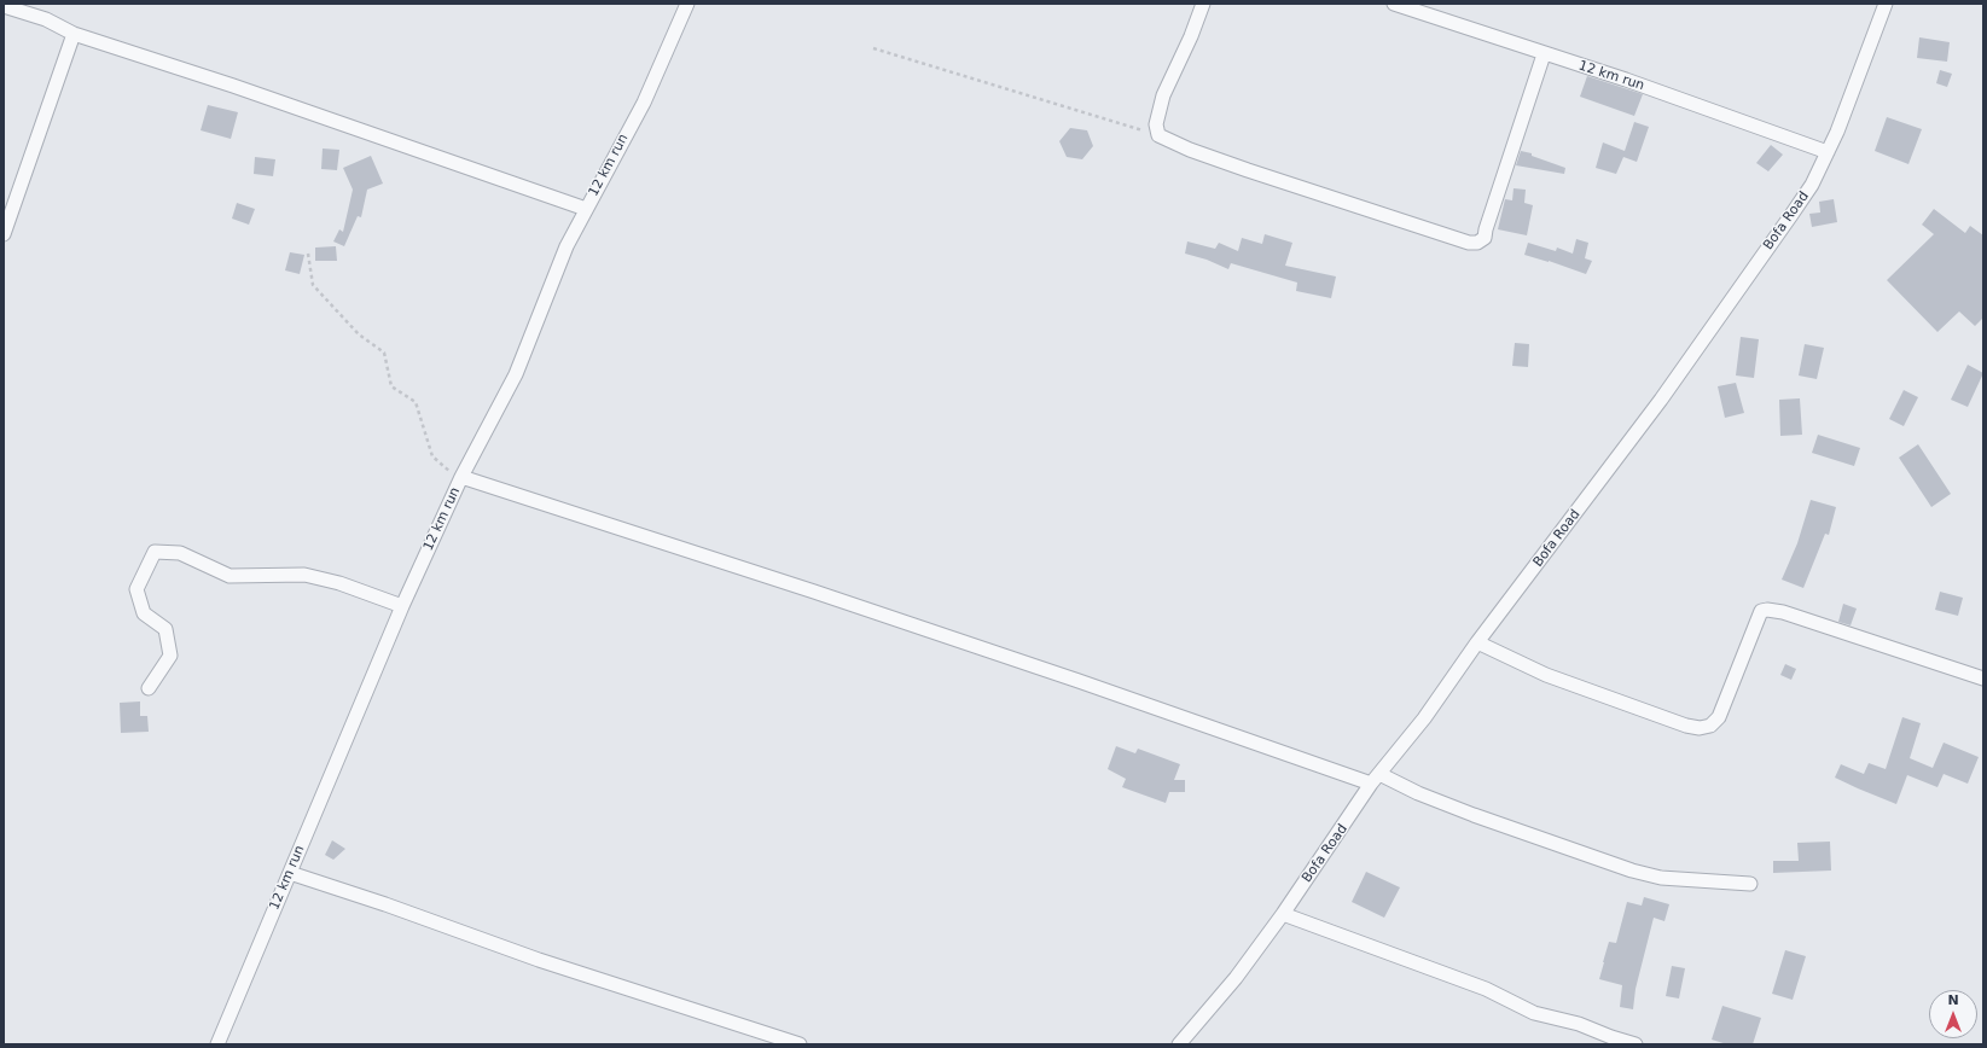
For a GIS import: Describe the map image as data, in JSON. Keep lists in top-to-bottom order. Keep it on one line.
{"streets":{"street":["12 km run","Bofa Road"]},"crossings":[["12 km run","Bofa Road"]],"north":"top"}
